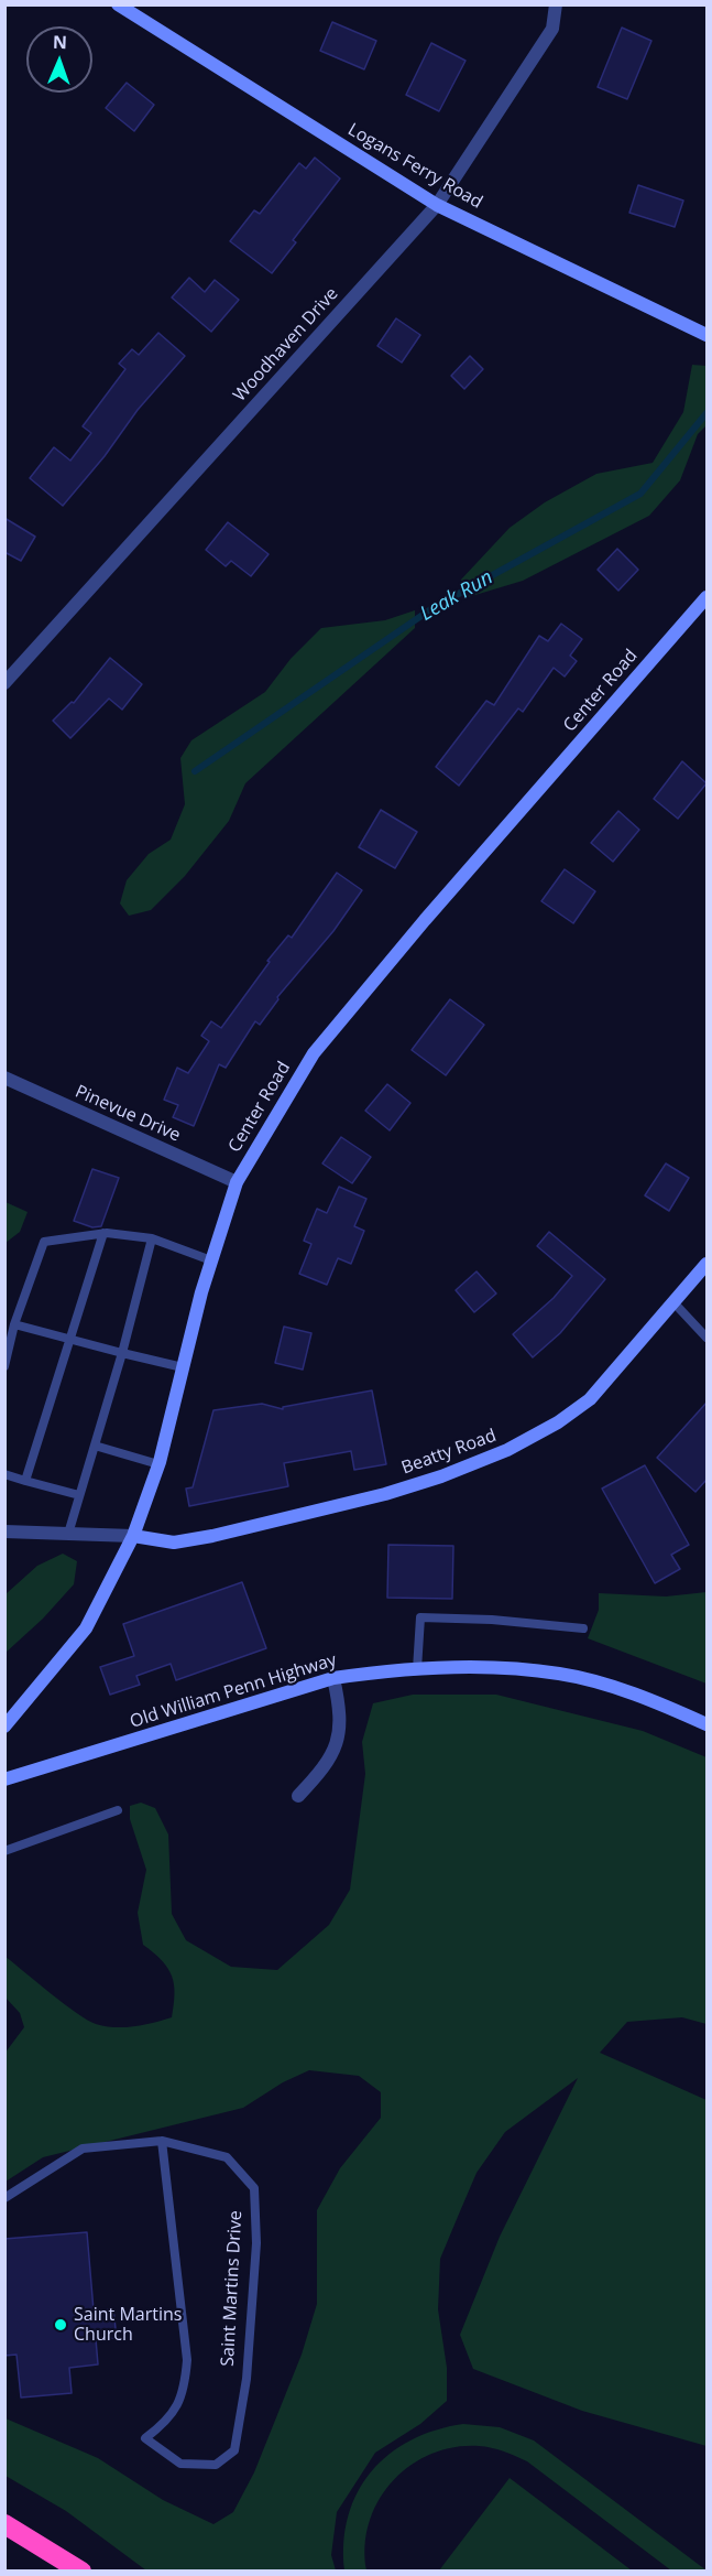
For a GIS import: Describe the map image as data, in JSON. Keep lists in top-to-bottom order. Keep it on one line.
{"streets":{"street":["Logans Ferry Road","Woodhaven Drive","Center Road","Pinevue Drive","Beatty Road","Old William Penn Highway"],"lane":["Saint Martins Drive"]},"crossings":[["Logans Ferry Road","Woodhaven Drive"],["Center Road","Pinevue Drive"],["Center Road","Beatty Road"]],"water":["Leak Run"],"places":["Saint Martins Church"],"north":"top"}
